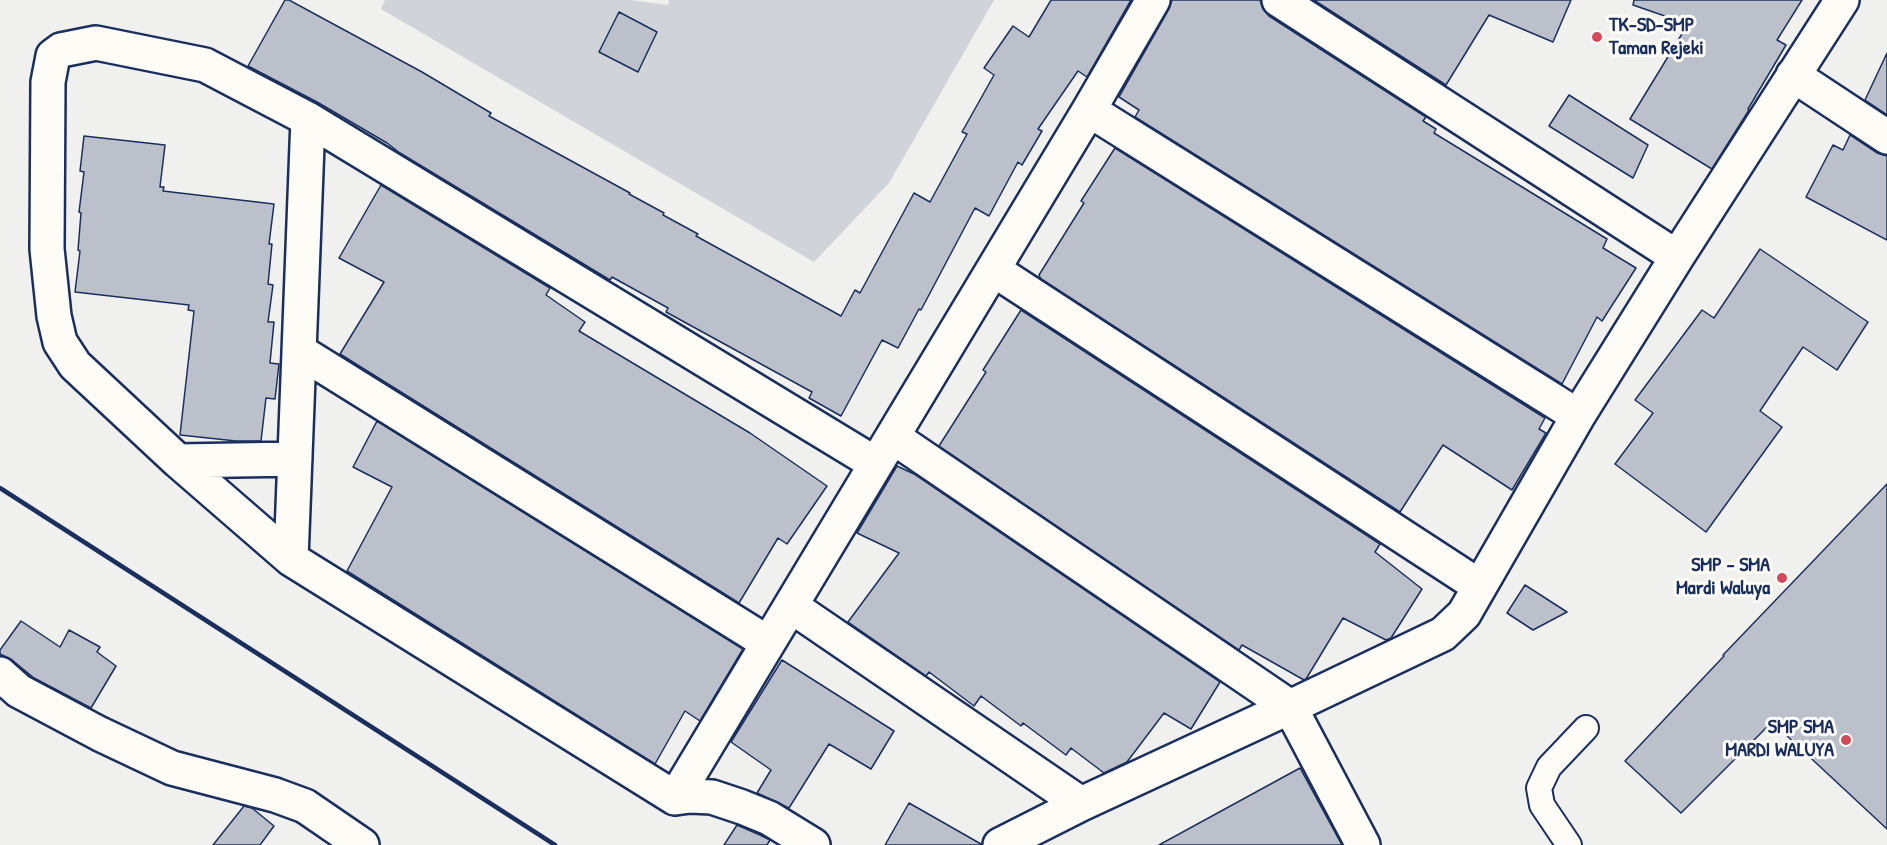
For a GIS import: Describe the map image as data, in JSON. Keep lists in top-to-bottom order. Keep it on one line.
{"places":["TK-SD-SMP Taman Rejeki","SMP - SMA Mardi Waluya","SMP SMA MARDI WALUYA"]}
